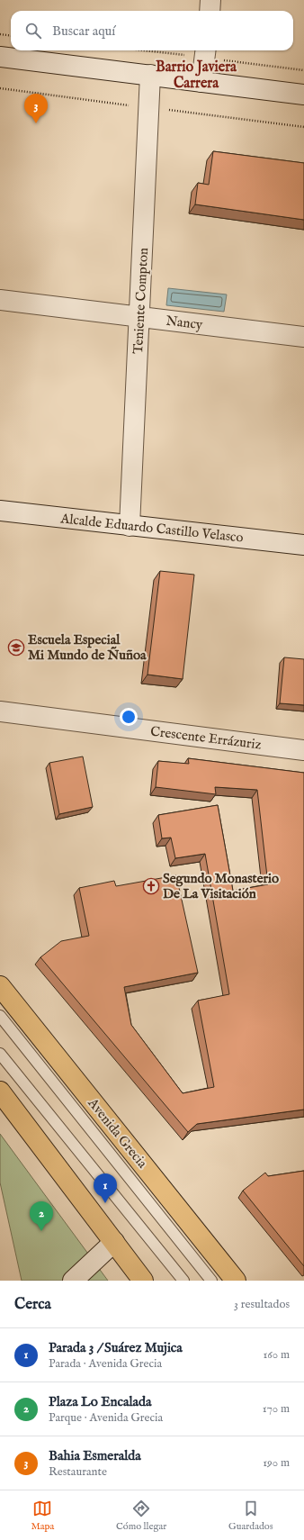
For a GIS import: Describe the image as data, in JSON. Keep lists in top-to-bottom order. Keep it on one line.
{"streets":{"main road":["Avenida Grecia"],"street":["Teniente Compton","Nancy","Alcalde Eduardo Castillo Velasco","Crescente Errázuriz"]},"crossings":[["Teniente Compton","Nancy"],["Teniente Compton","Alcalde Eduardo Castillo Velasco"]],"districts":["Barrio Javiera Carrera"],"places":{"school or university":["Escuela Especial Mi Mundo de Ñuñoa"],"church":["Segundo Monasterio De La Visitación"]},"page":{"search":"Buscar aquí","pins":["3","1","2"],"heading":["Cerca","3 resultados"],"list":[{"mark":"1","name":"Parada 3 / Suárez Mujica","note":"Parada · Avenida Grecia","value":"160 m"},{"mark":"2","name":"Plaza Lo Encalada","note":"Parque · Avenida Grecia","value":"170 m"},{"mark":"3","name":"Bahia Esmeralda","note":"Restaurante","value":"190 m"}],"nav":["Mapa","Cómo llegar","Guardados"]}}
